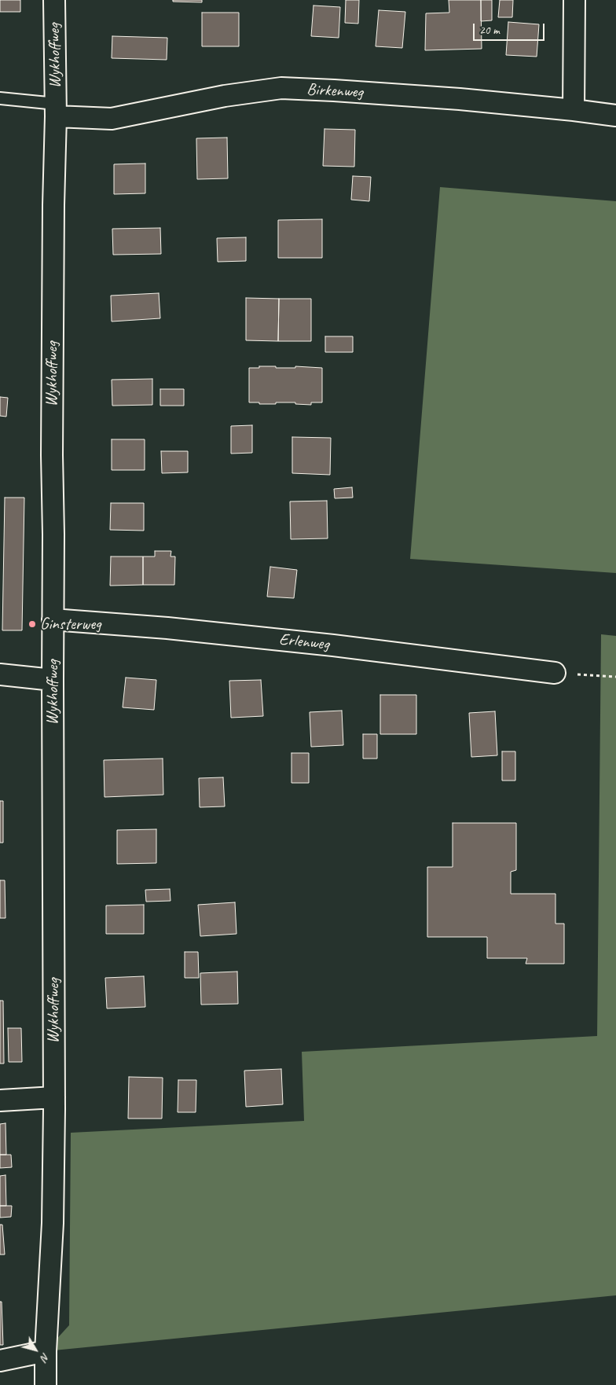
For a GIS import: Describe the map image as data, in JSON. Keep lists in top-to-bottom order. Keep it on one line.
{"streets":{"street":["Wykhoffweg","Birkenweg","Erlenweg"]},"crossings":[["Wykhoffweg","Birkenweg"],["Wykhoffweg","Erlenweg"]],"places":["Ginsterweg"],"scale_bar":"20 m","north":"bottom right"}
